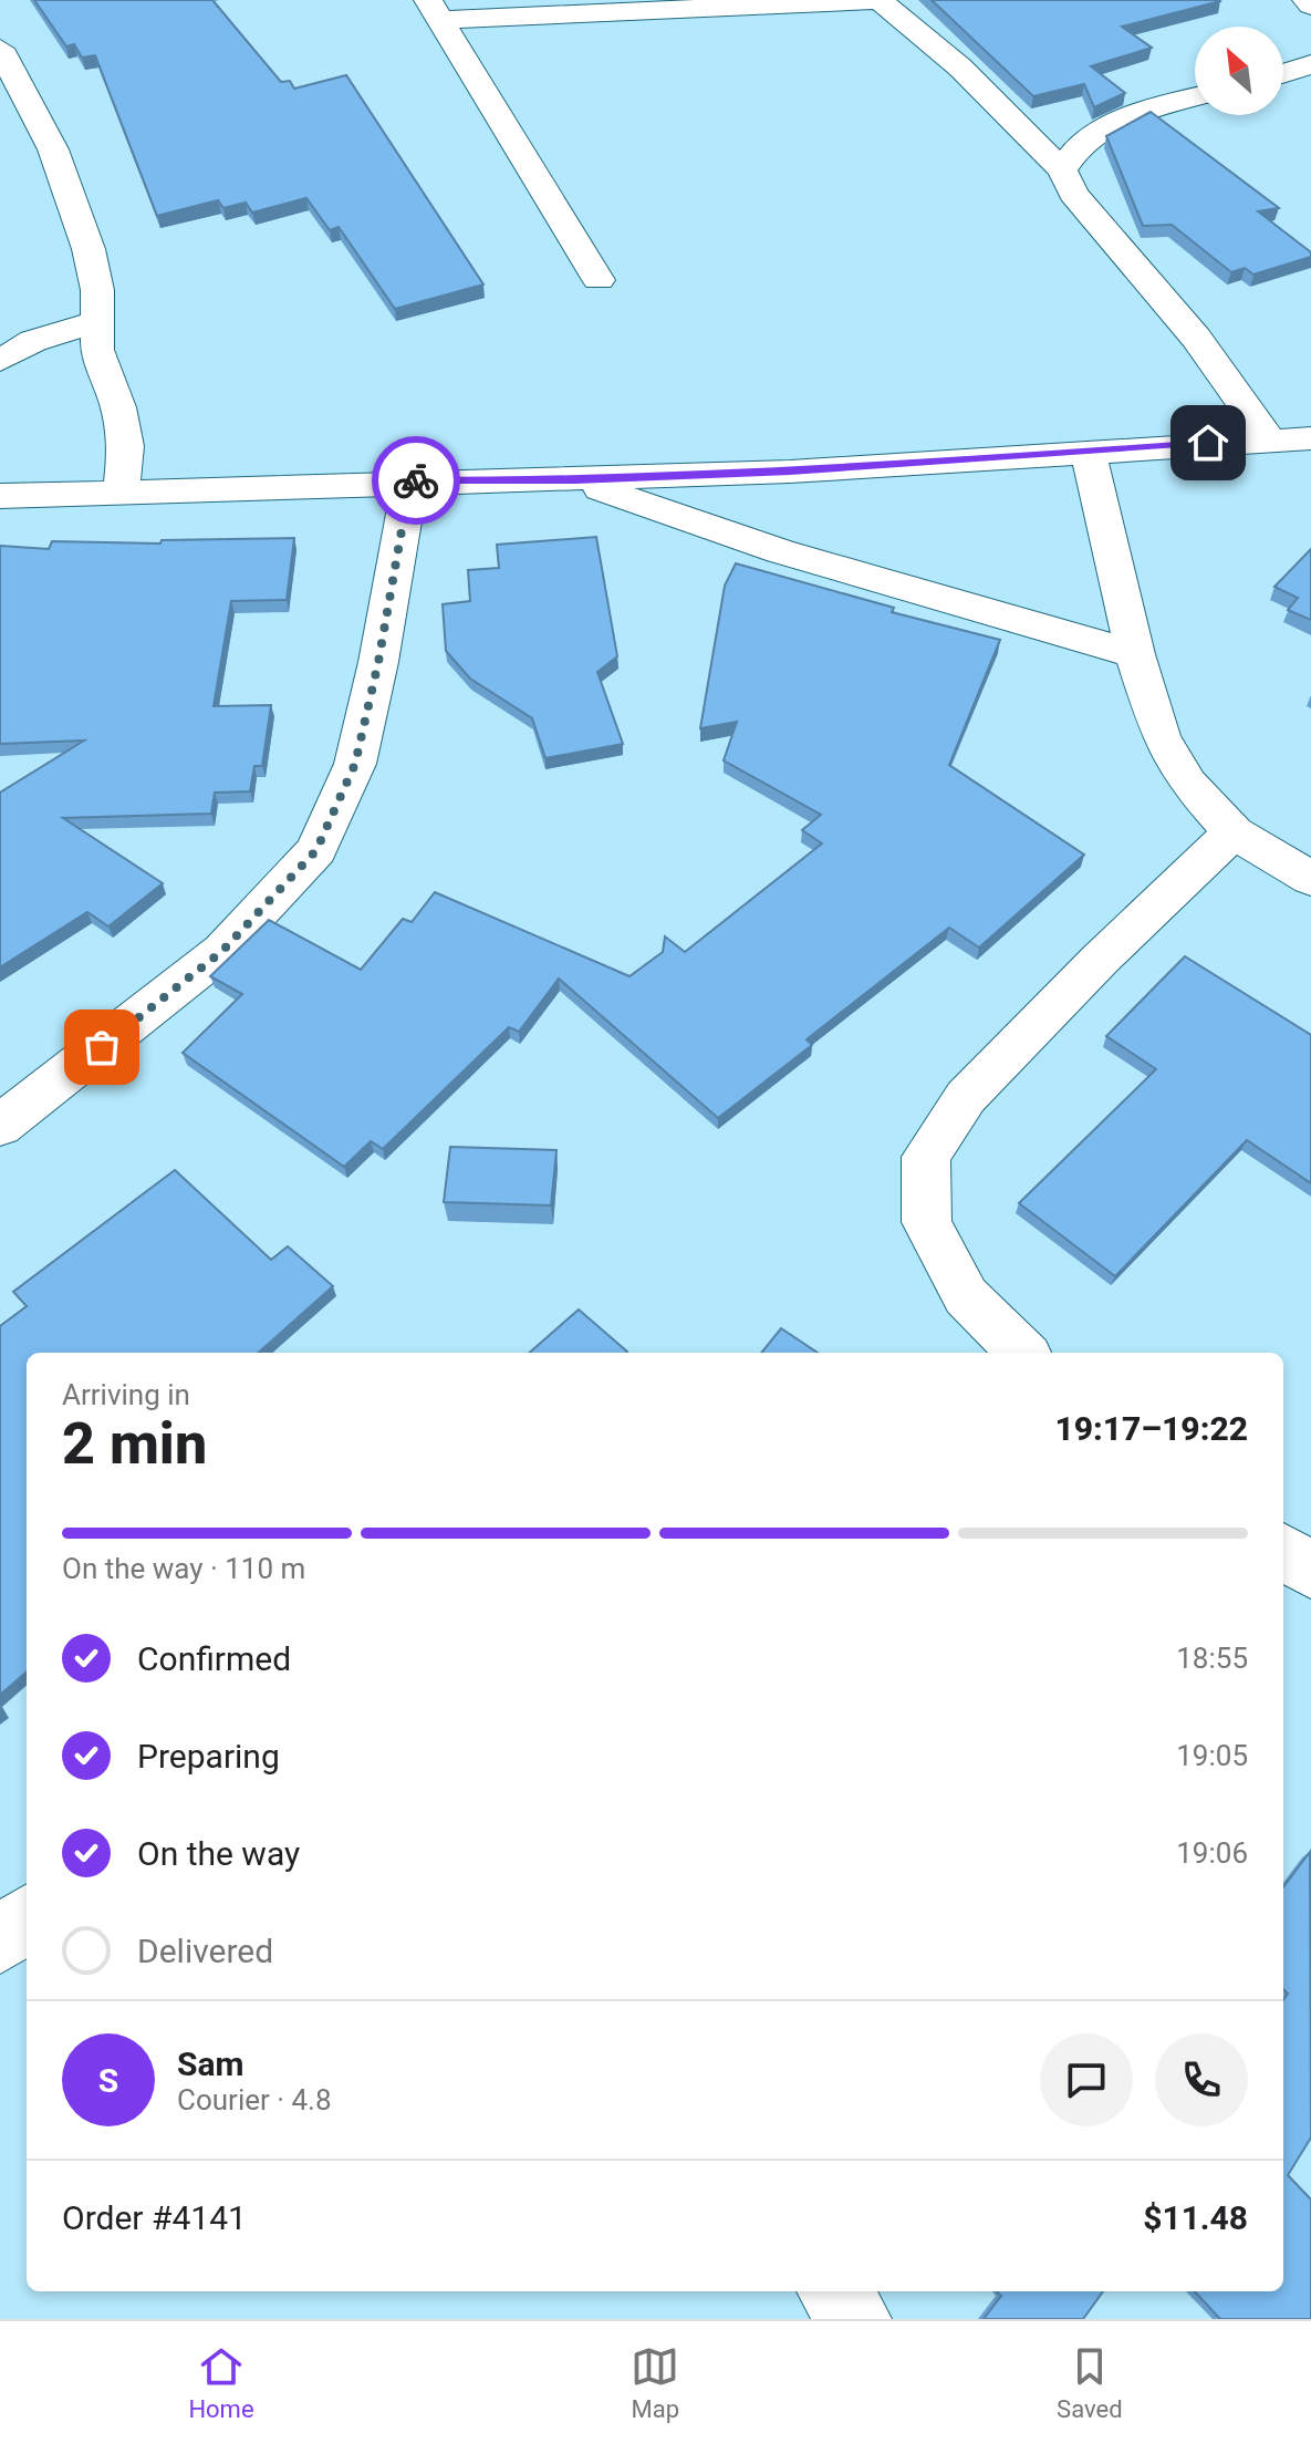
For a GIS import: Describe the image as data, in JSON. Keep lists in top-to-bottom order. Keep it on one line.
{"north":"top left","page":{"heading":["2 min","Arriving in","19:17–19:22"],"panel":["Sam","Courier · 4.8","Order #4141","$11.48"],"bar":"On the way · 110 m","list":[["Confirmed","18:55"],["Preparing","19:05"],["On the way","19:06"],"Delivered"],"round":"S","tabs":["Home","Map","Saved"]}}
